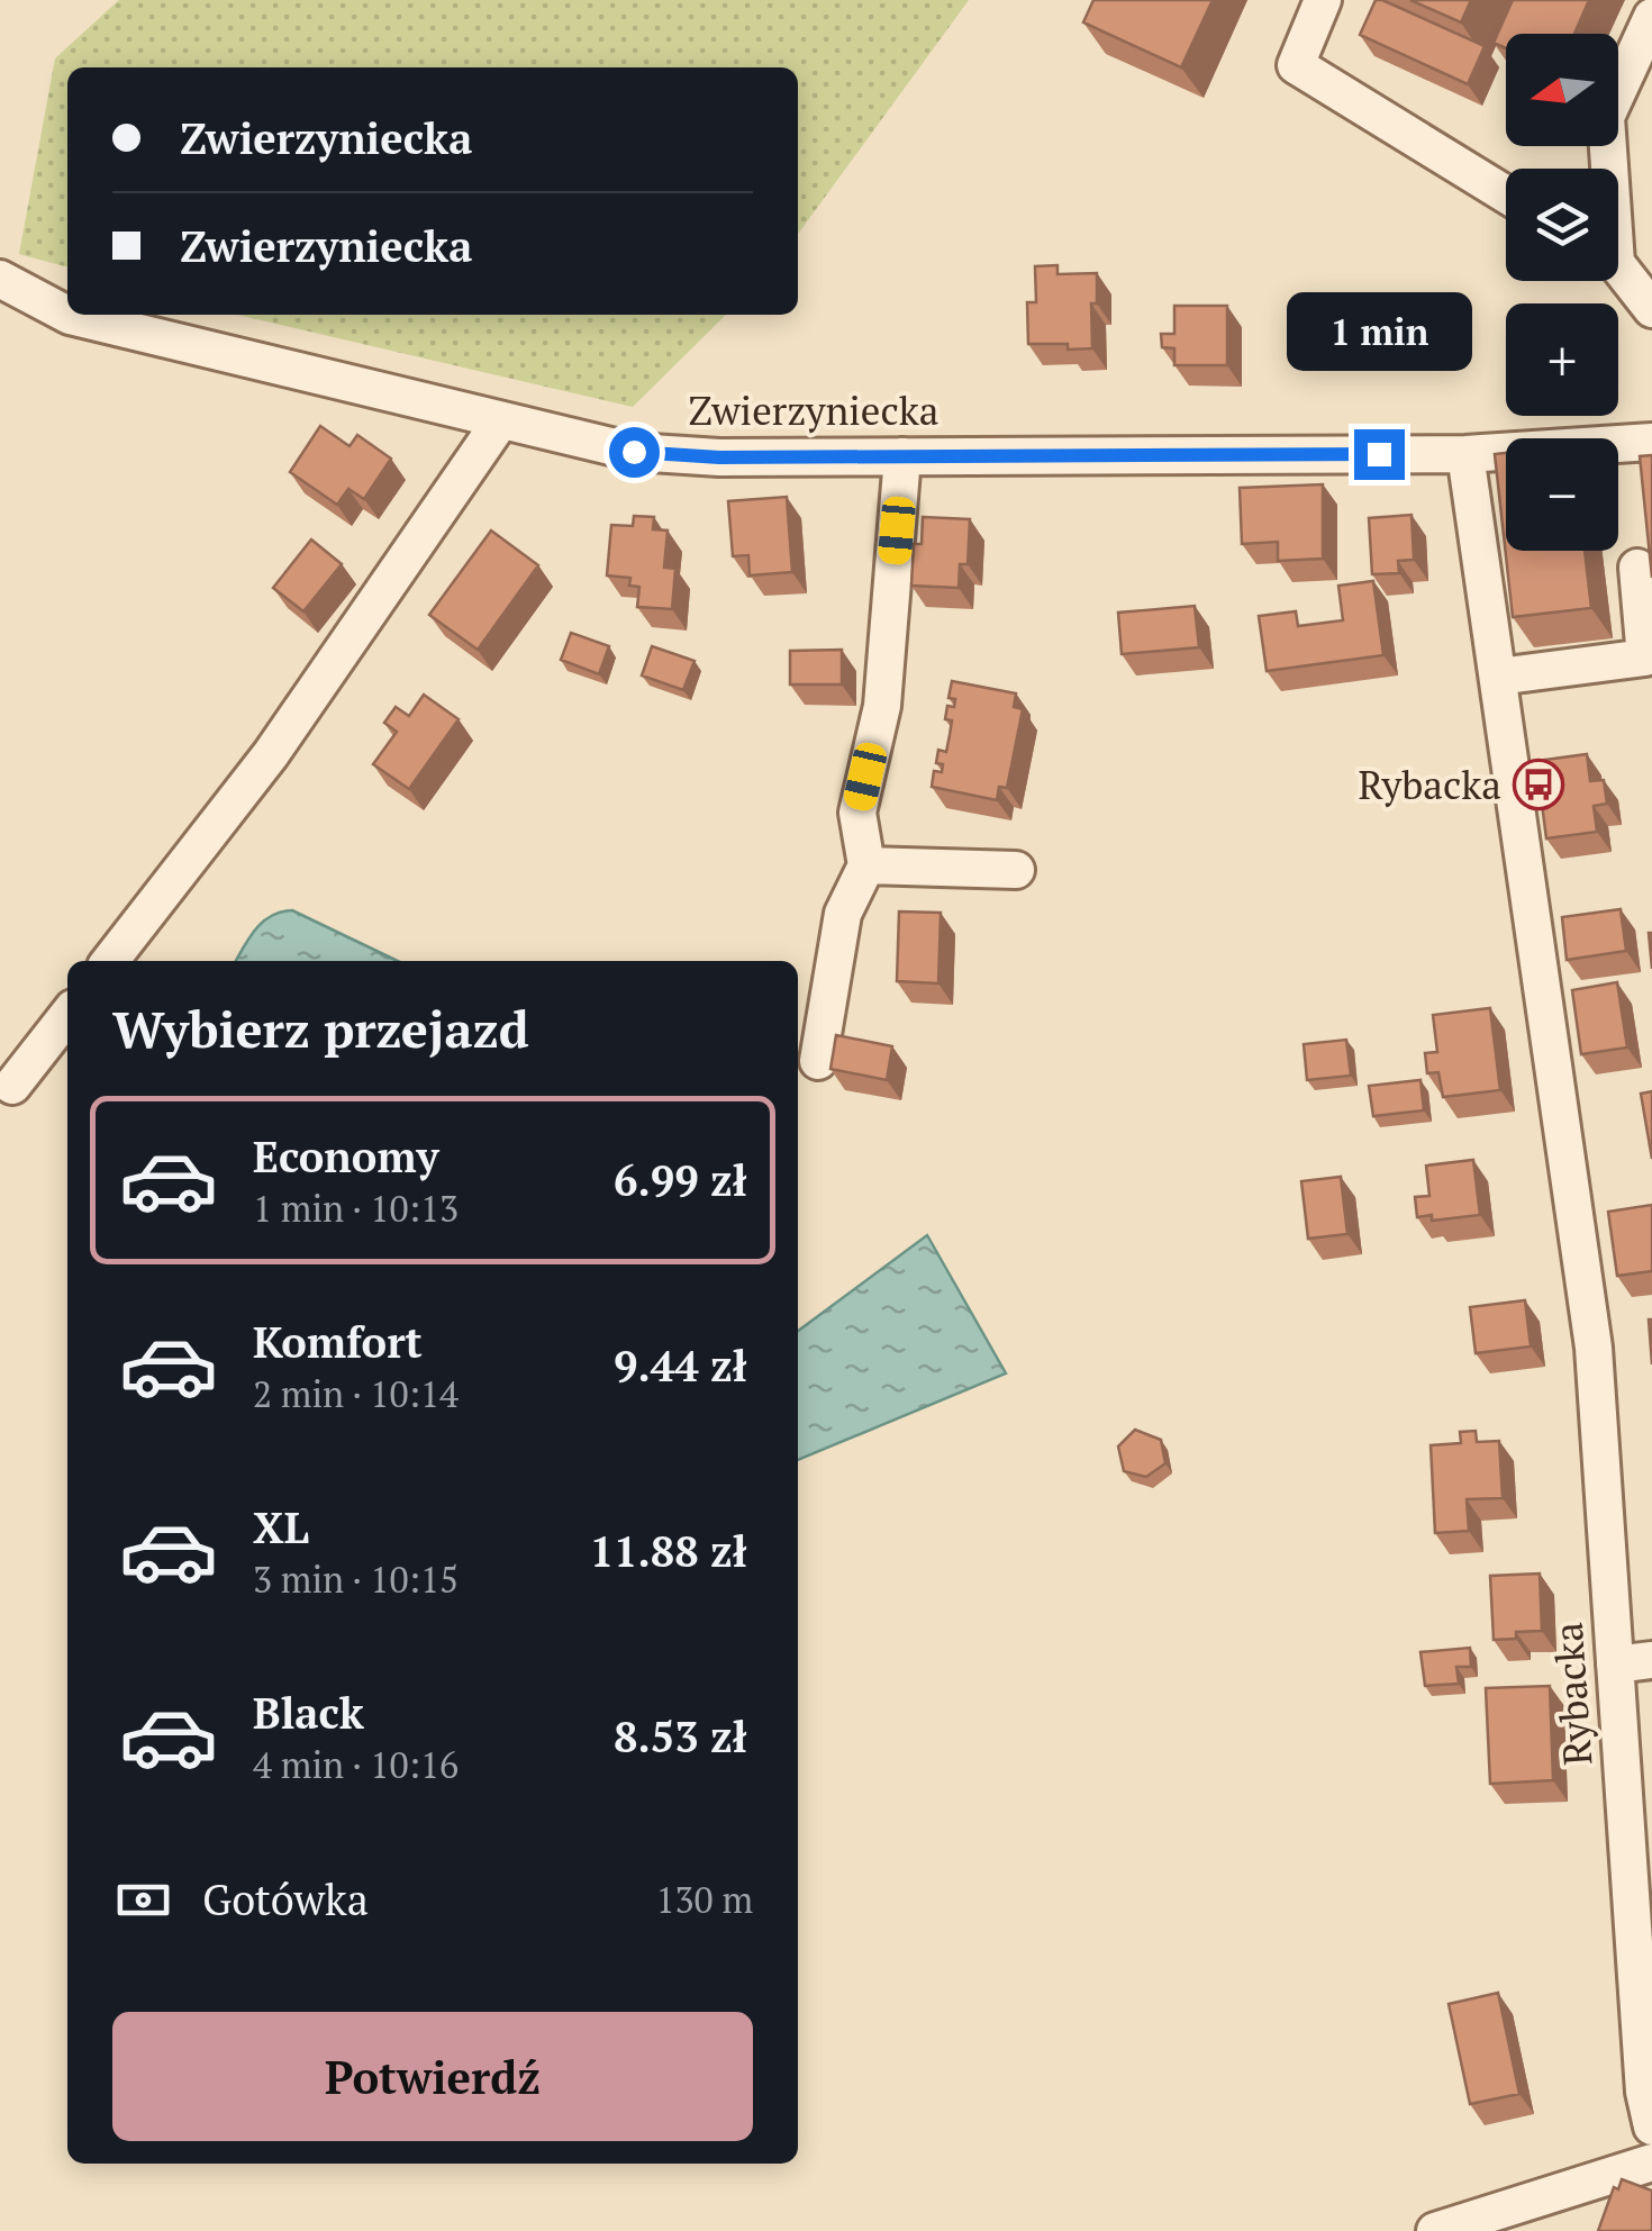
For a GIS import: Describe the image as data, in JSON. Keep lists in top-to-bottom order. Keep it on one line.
{"streets":{"street":["Zwierzyniecka","Rybacka"]},"crossings":[["Zwierzyniecka","Rybacka"]],"places":{"bus stop":["Rybacka"]},"north":"left","page":{"map_buttons":["+","−"],"banner":["Zwierzyniecka","Zwierzyniecka"],"bubble":"1 min","heading":"Wybierz przejazd","list":[{"name":"Economy","note":"1 min · 10:13","value":"6.99 zł"},{"name":"Komfort","note":"2 min · 10:14","value":"9.44 zł"},{"name":"XL","note":"3 min · 10:15","value":"11.88 zł"},{"name":"Black","note":"4 min · 10:16","value":"8.53 zł"}],"pay":["Gotówka","130 m"],"buttons":"Potwierdź"}}
